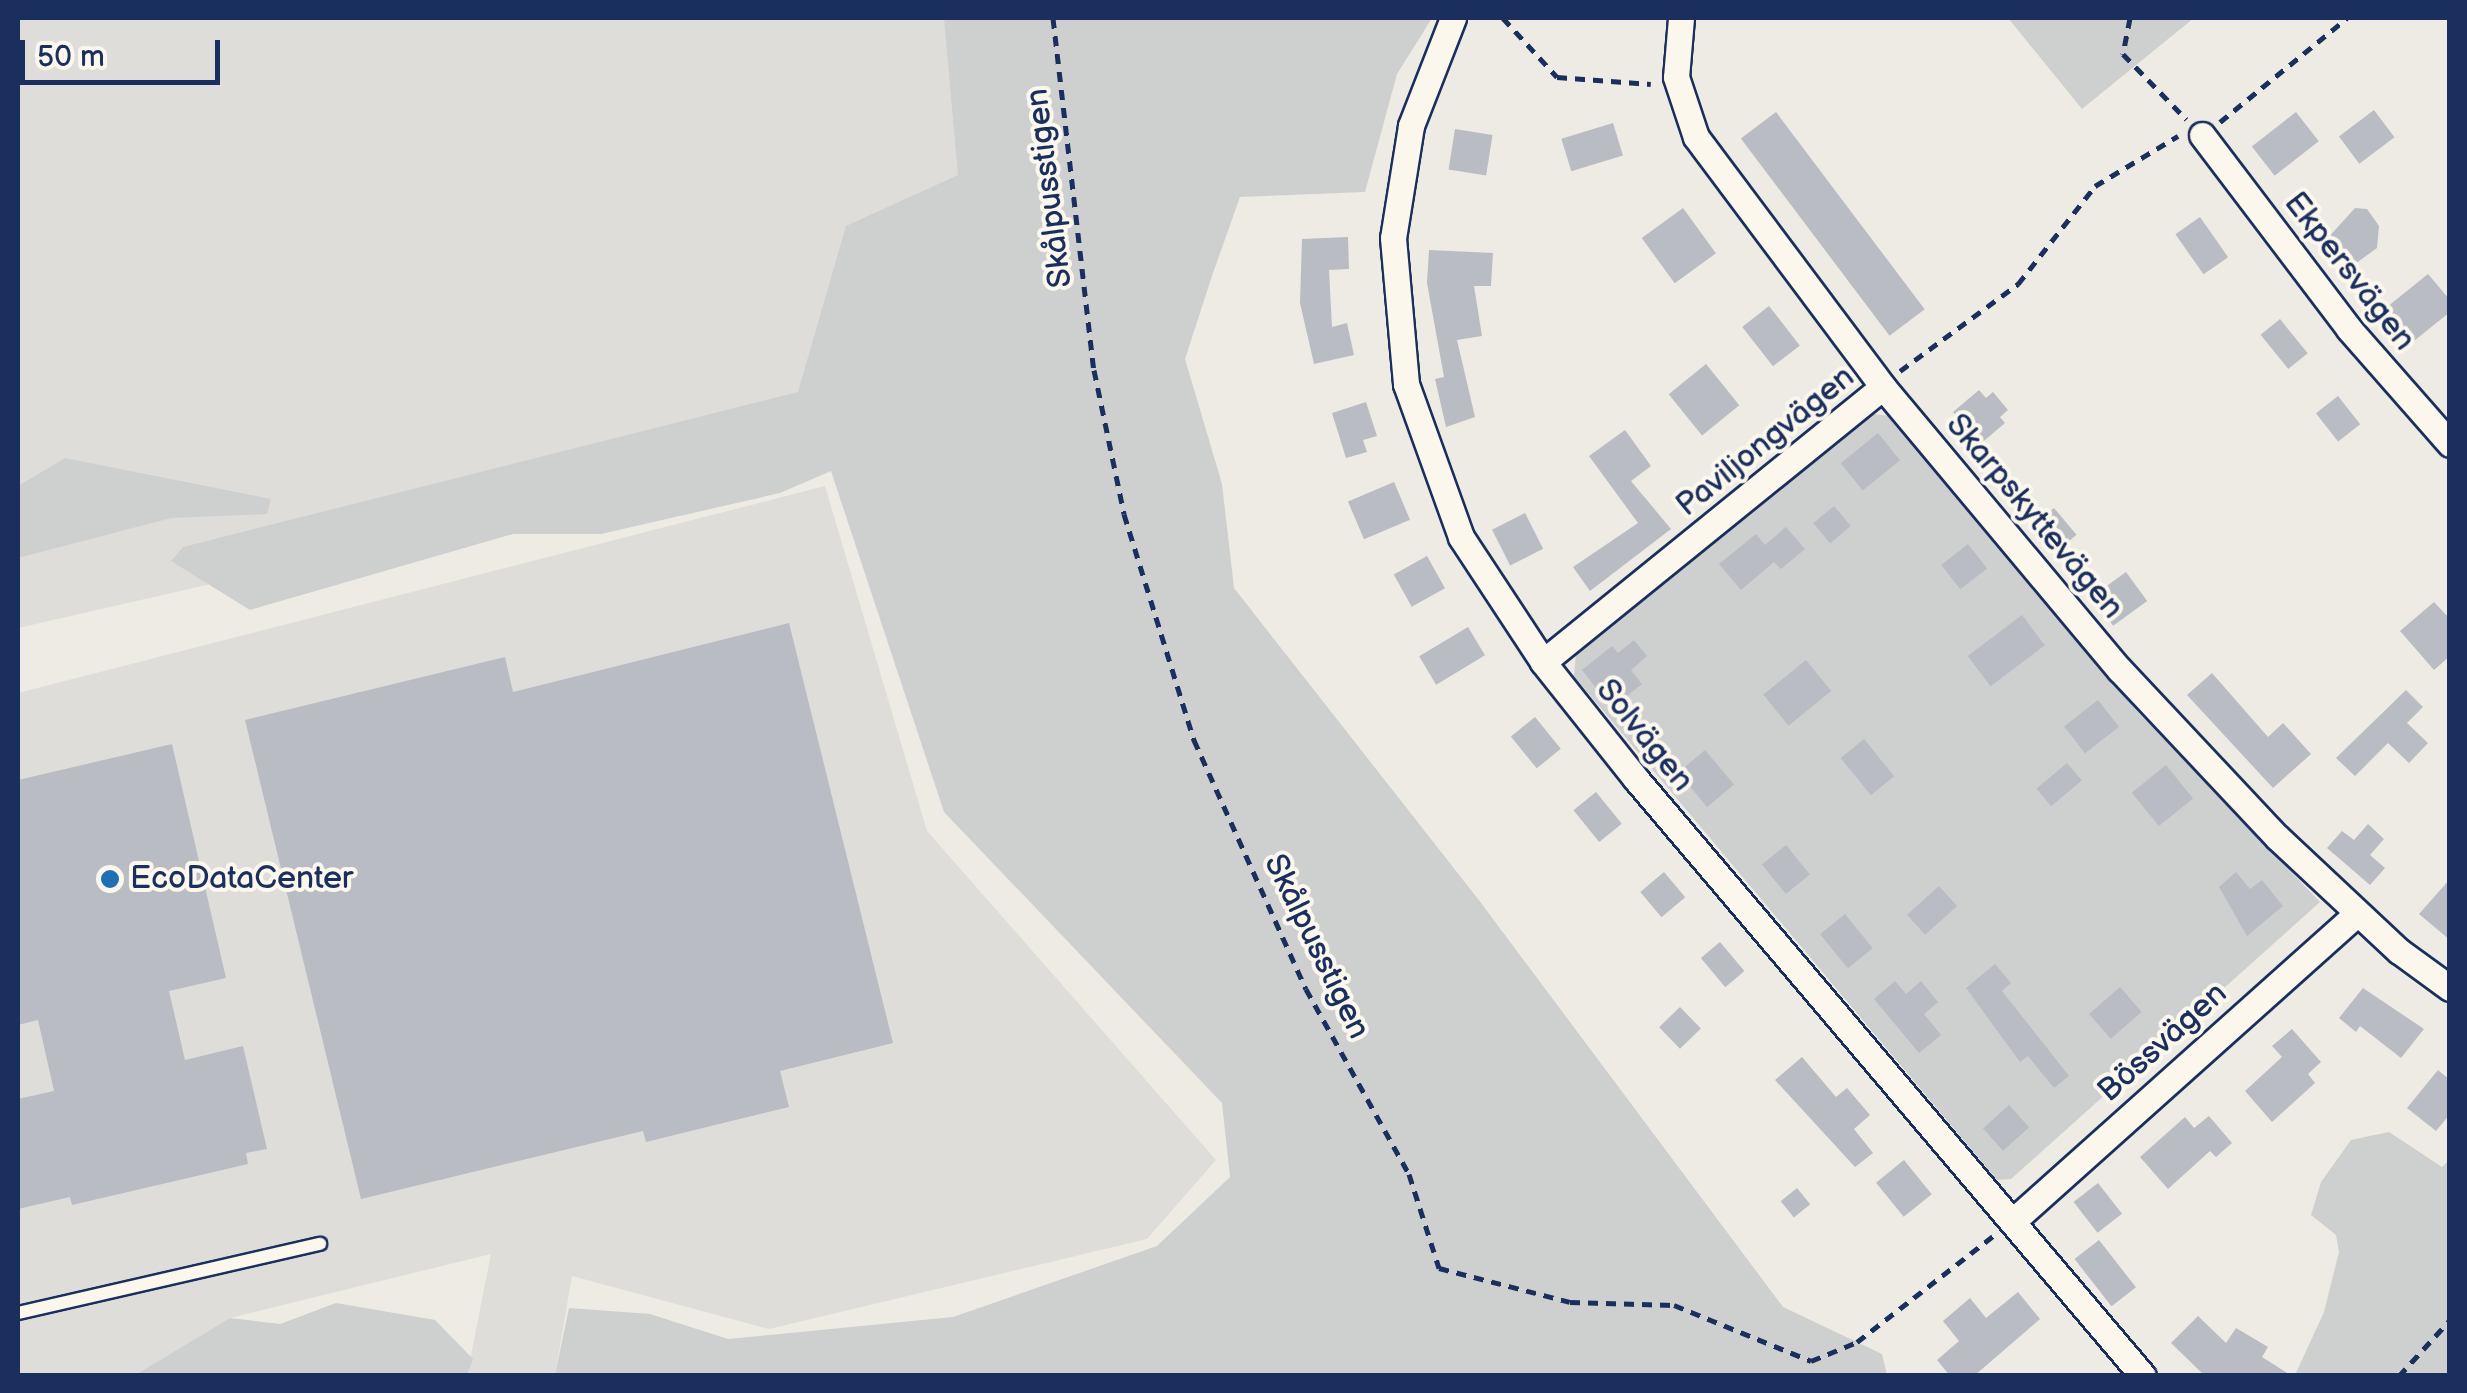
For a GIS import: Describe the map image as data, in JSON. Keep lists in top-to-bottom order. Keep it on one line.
{"streets":{"street":["Ekpersvägen","Paviljongvägen","Skarpskyttevägen","Solvägen","Bössvägen"],"path":["Skålpusstigen"]},"crossings":[["Skålpusstigen","Solvägen"],["Skålpusstigen","Bössvägen"],["Paviljongvägen","Skarpskyttevägen"],["Paviljongvägen","Solvägen"],["Skarpskyttevägen","Bössvägen"],["Solvägen","Bössvägen"]],"places":["EcoDataCenter"],"scale_bar":"50 m"}
